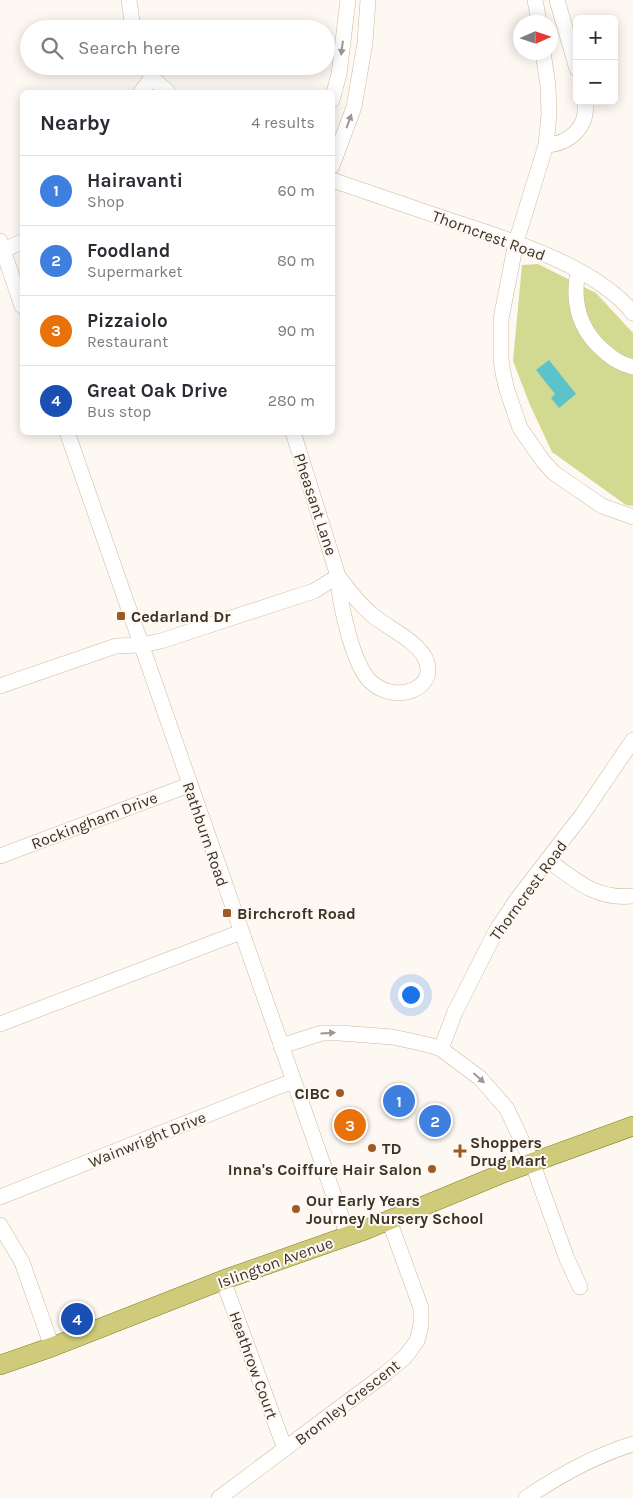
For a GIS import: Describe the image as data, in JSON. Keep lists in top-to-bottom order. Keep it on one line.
{"streets":{"main road":["Islington Avenue"],"street":["Thorncrest Road","Pheasant Lane","Rockingham Drive","Rathburn Road","Wainwright Drive","Heathrow Court","Bromley Crescent"]},"crossings":[["Pheasant Lane","Rathburn Road"],["Rockingham Drive","Rathburn Road"],["Rathburn Road","Wainwright Drive"],["Rathburn Road","Islington Avenue"],["Islington Avenue","Heathrow Court"],["Islington Avenue","Bromley Crescent"],["Heathrow Court","Bromley Crescent"]],"places":{"transit":["Cedarland Dr","Birchcroft Road"],"other":["CIBC","TD","Inna's Coiffure Hair Salon","Our Early Years Journey Nursery School"],"health":["Shoppers Drug Mart"]},"north":"right","page":{"map_buttons":["+","−"],"search":"Search here","heading":["Nearby","4 results"],"list":[{"mark":"1","name":"Hairavanti","note":"Shop","value":"60 m"},{"mark":"2","name":"Foodland","note":"Supermarket","value":"80 m"},{"mark":"3","name":"Pizzaiolo","note":"Restaurant","value":"90 m"},{"mark":"4","name":"Great Oak Drive","note":"Bus stop","value":"280 m"}],"pins":["1","2","3","4"]}}
